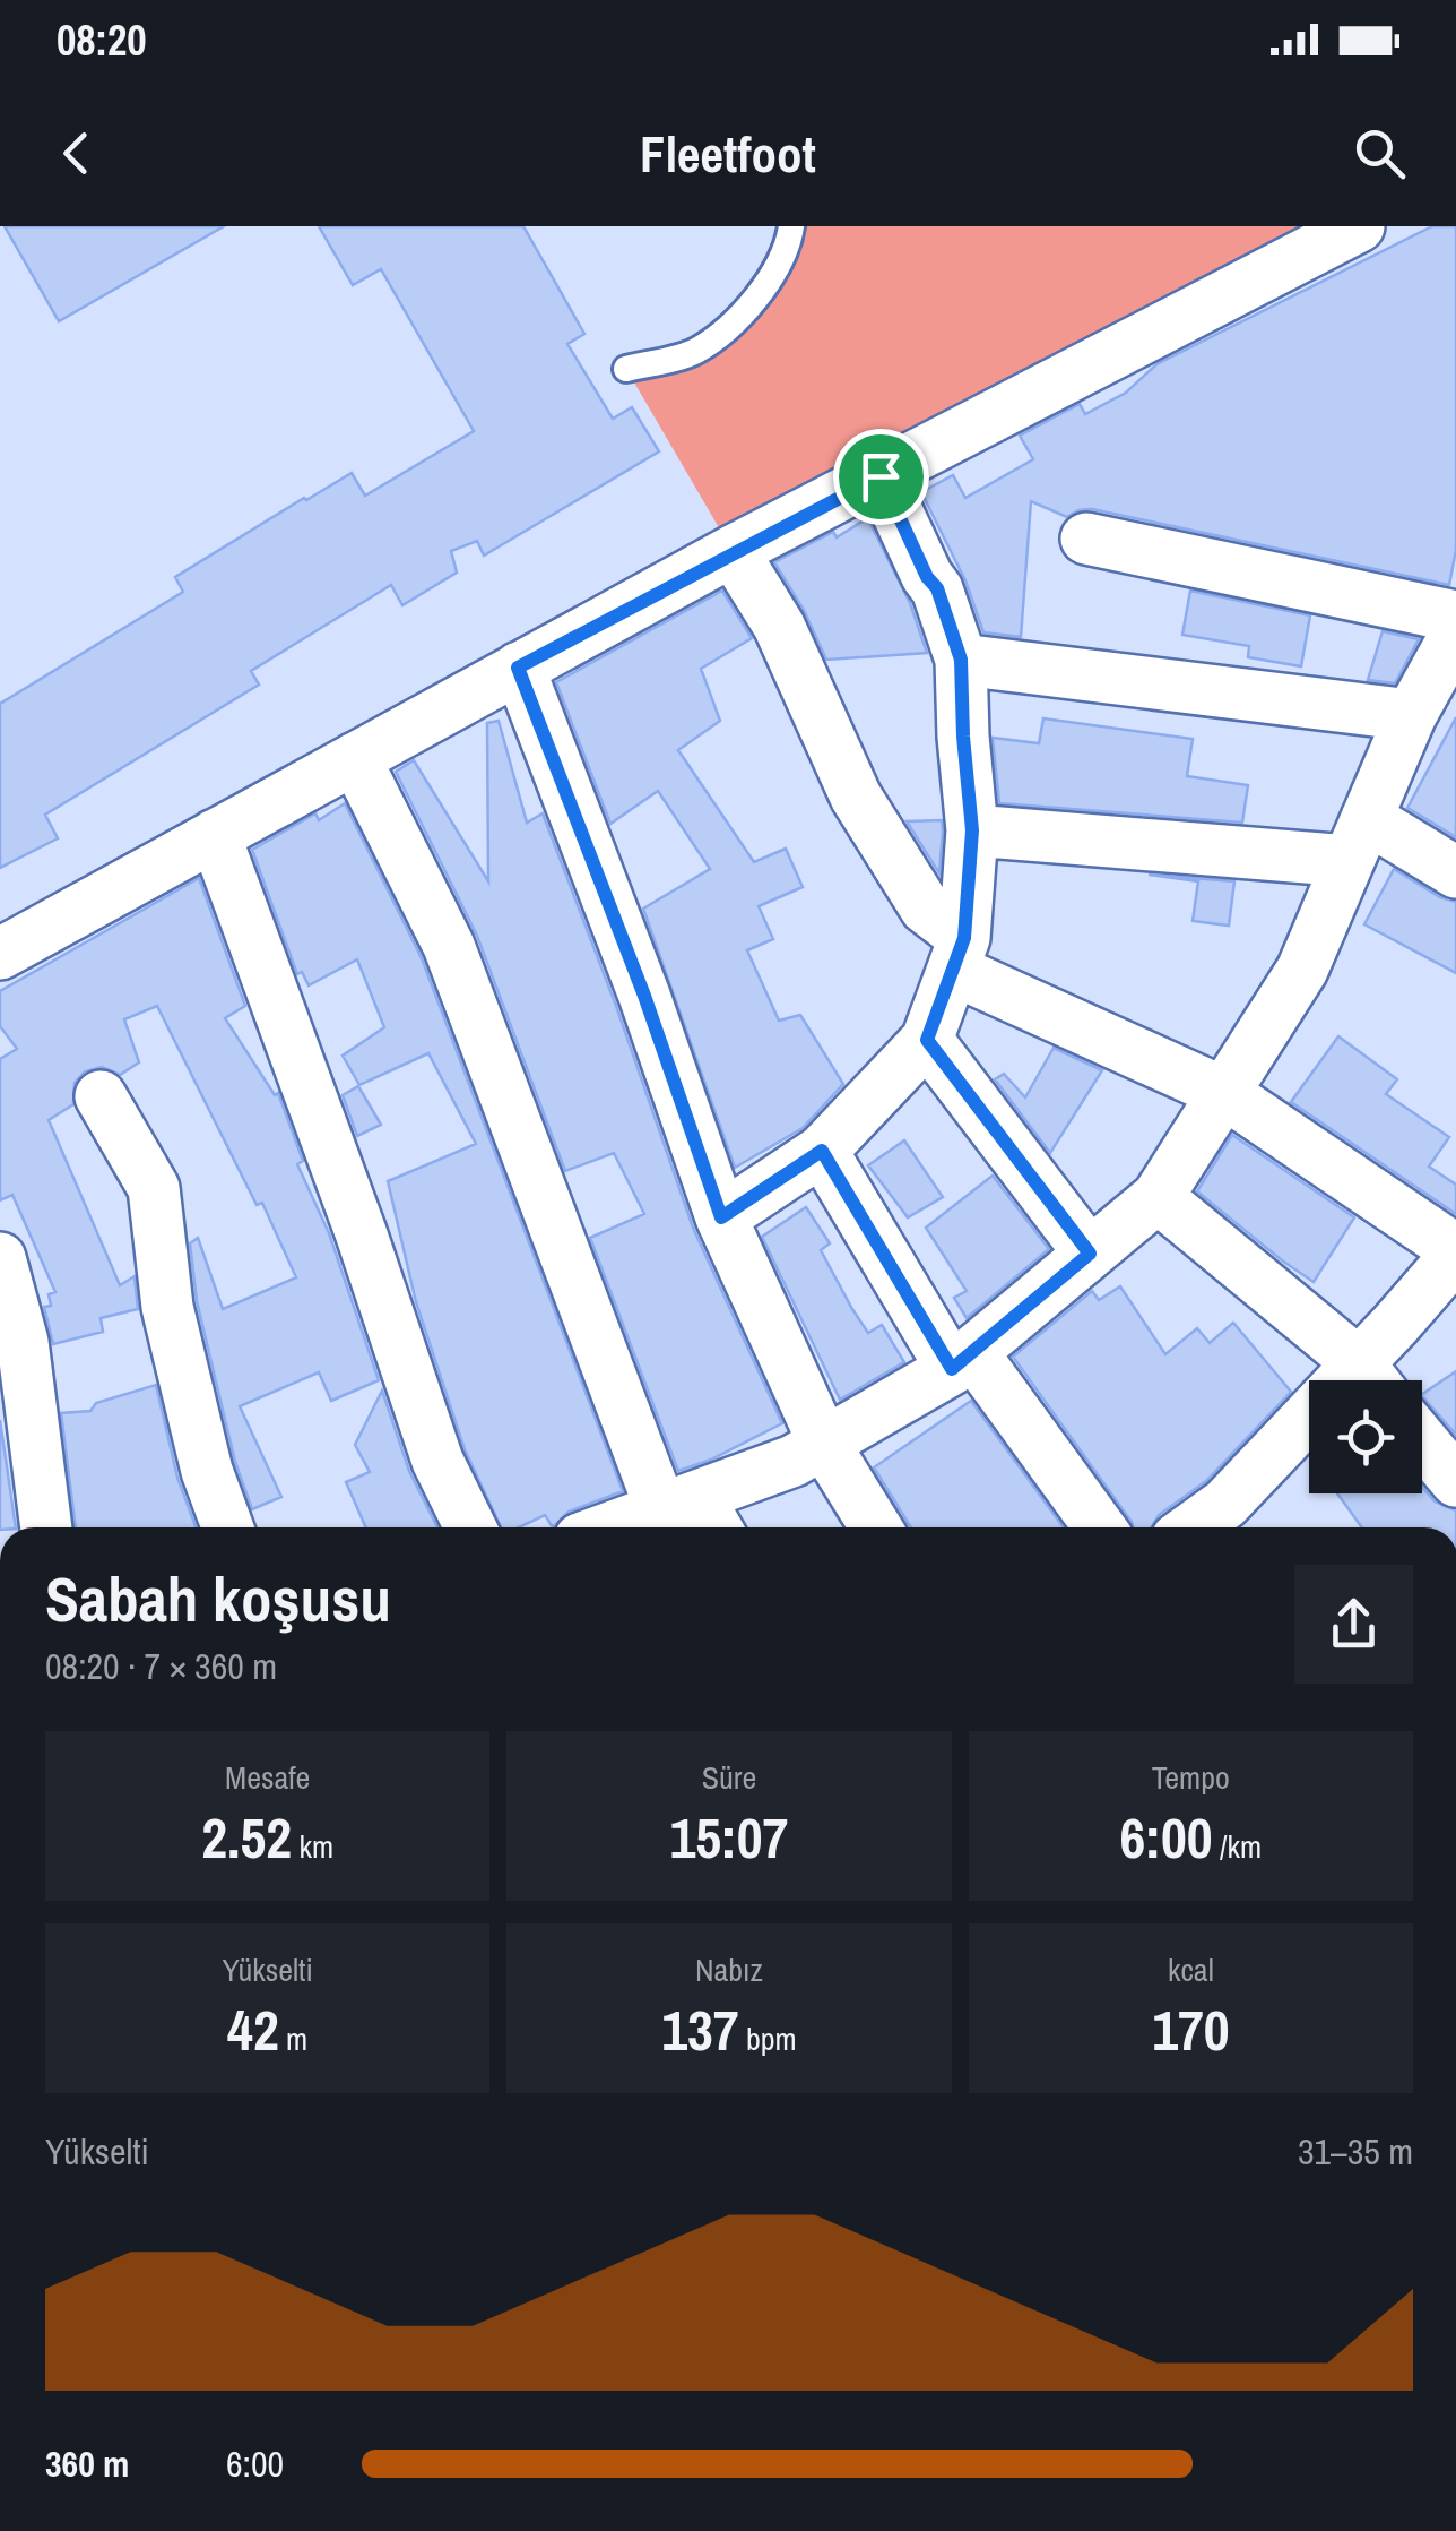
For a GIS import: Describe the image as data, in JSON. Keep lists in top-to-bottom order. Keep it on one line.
{"page":{"status":"08:20","header":"Fleetfoot","heading":["Sabah koşusu","08:20 · 7 × 360 m"],"stats":[["Mesafe","2.52 km"],["Süre","15:07"],["Tempo","6:00 /km"],["Yükselti","42 m"],["Nabız","137 bpm"],["kcal","170"]],"chart":["Yükselti","31–35 m"],"list":[{"name":"360 m","note":"6:00"}]}}
